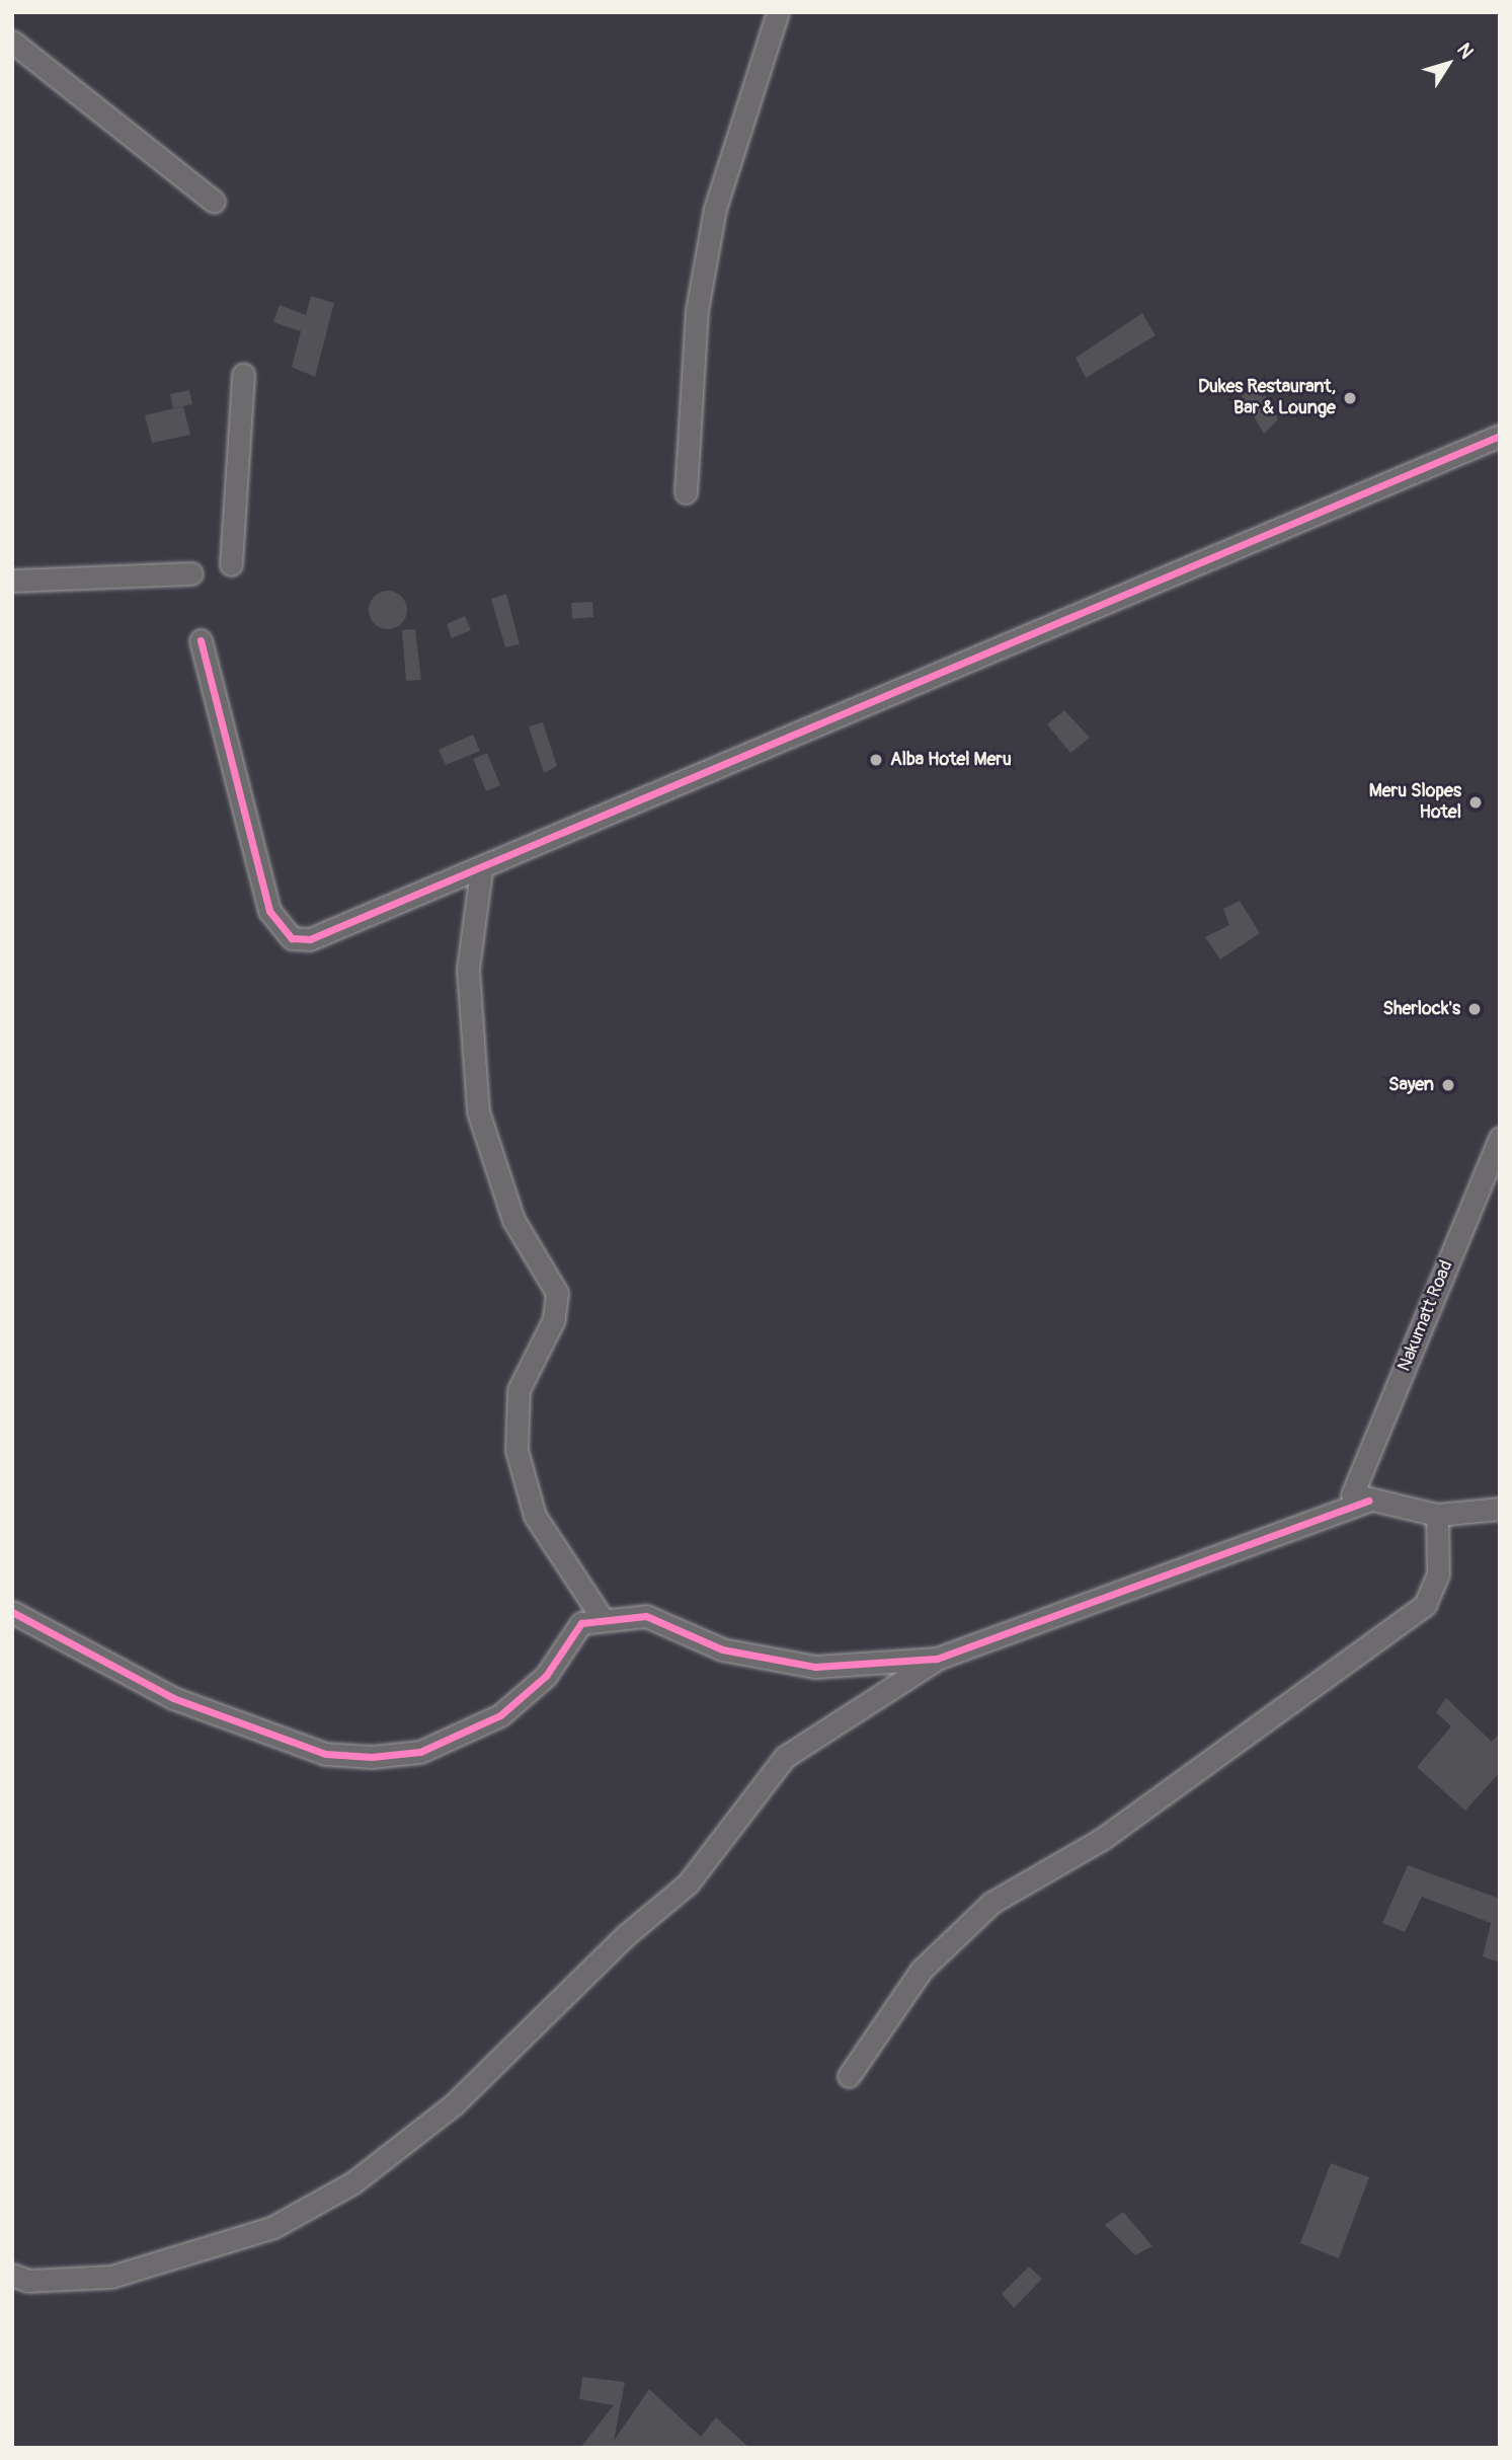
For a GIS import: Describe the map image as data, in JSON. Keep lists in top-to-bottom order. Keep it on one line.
{"streets":{"street":["Nakumatt Road"]},"places":["Dukes Restaurant, Bar & Lounge","Alba Hotel Meru","Meru Slopes Hotel","Sherlock's","Sayen"],"north":"top right"}
